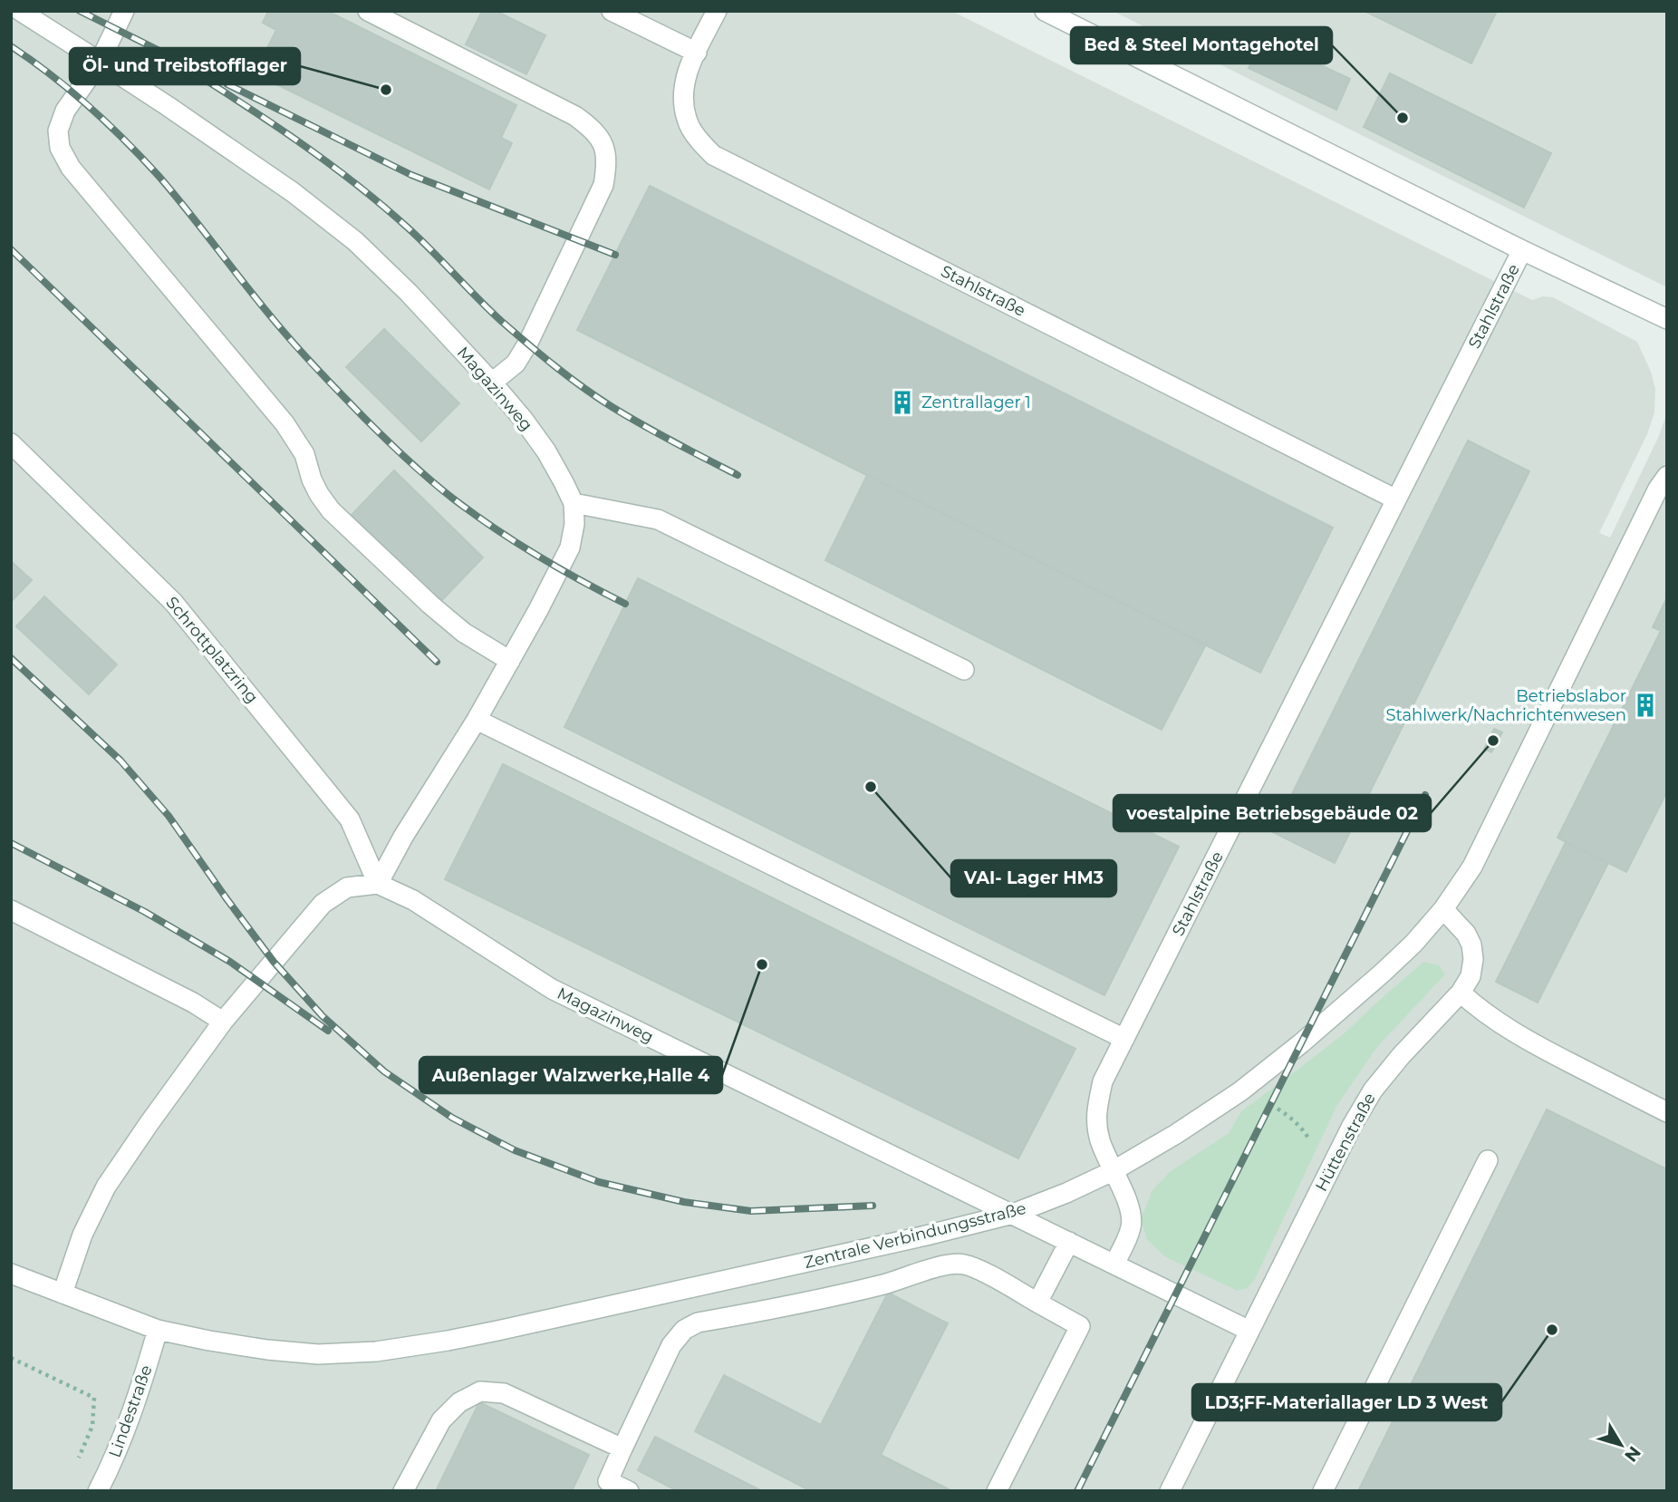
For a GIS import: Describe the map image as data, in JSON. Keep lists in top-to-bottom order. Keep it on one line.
{"streets":{"street":["Stahlstraße","Magazinweg","Schrottplatzring","Hüttenstraße","Zentrale Verbindungsstraße","Lindestraße"]},"crossings":[["Stahlstraße","Zentrale Verbindungsstraße"],["Magazinweg","Schrottplatzring"],["Magazinweg","Zentrale Verbindungsstraße"],["Hüttenstraße","Zentrale Verbindungsstraße"],["Zentrale Verbindungsstraße","Lindestraße"]],"places":{"other":["Öl- und Treibstofflager","Bed & Steel Montagehotel","voestalpine Betriebsgebäude 02","VAI- Lager HM3","Außenlager Walzwerke,Halle 4","LD3;FF-Materiallager LD 3 West"],"building":["Zentrallager 1","Betriebslabor Stahlwerk/Nachrichtenwesen"]},"north":"bottom right"}
